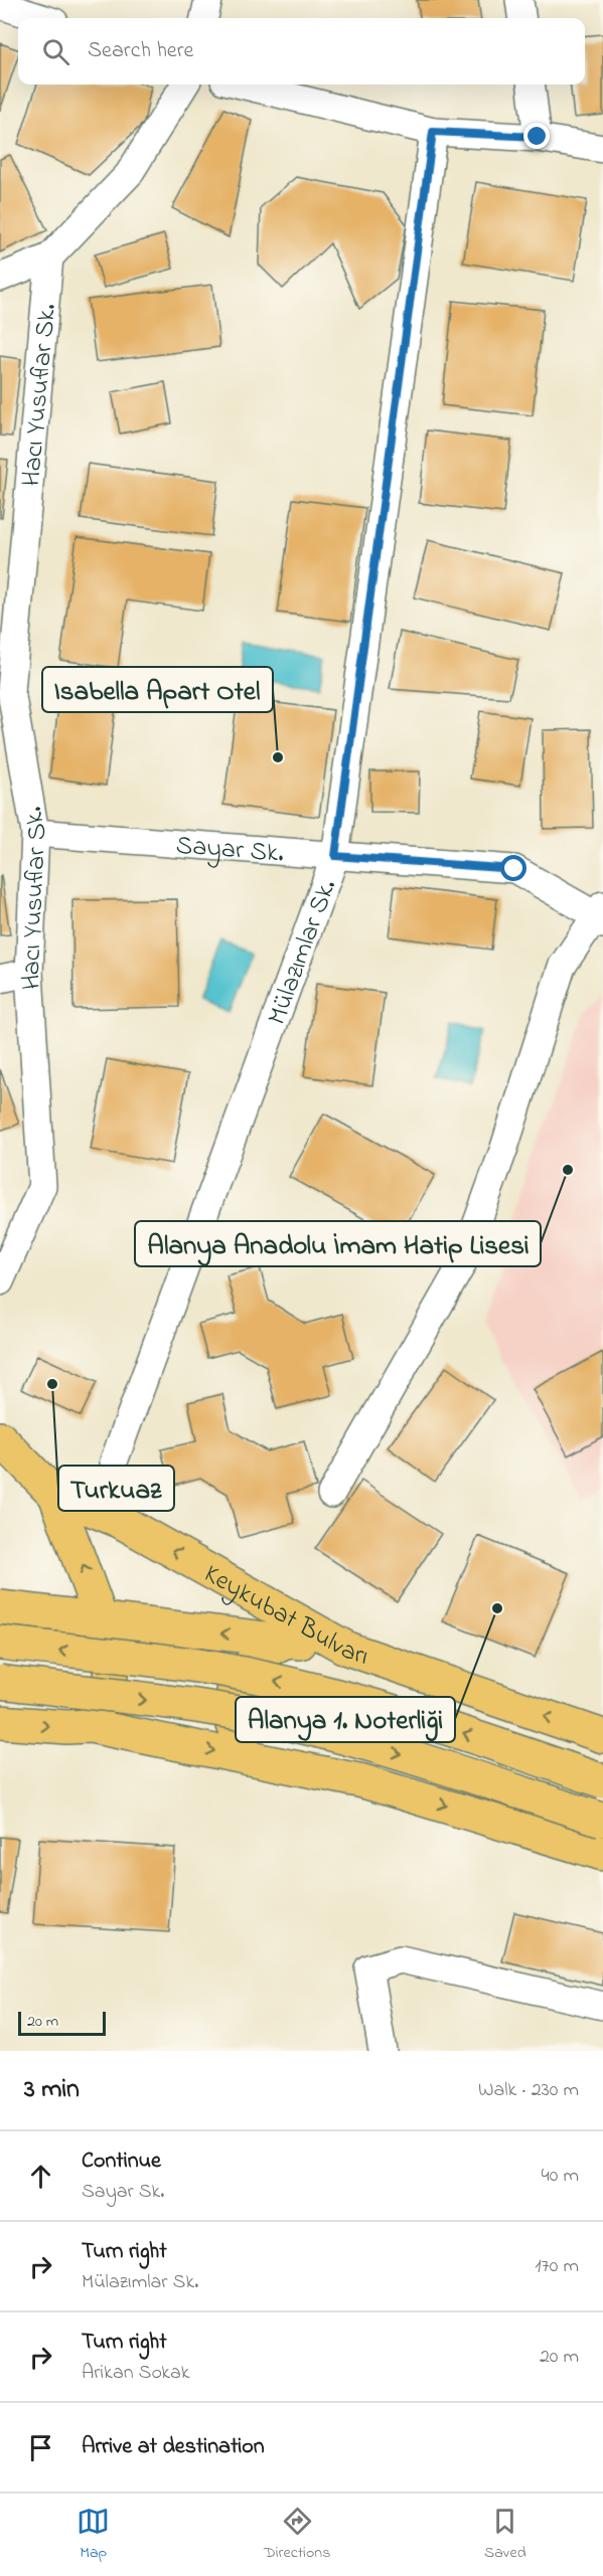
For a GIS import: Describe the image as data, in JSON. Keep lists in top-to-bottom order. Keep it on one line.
{"streets":{"main road":["Keykubat Bulvarı"],"street":["Hacı Yusuflar Sk.","Sayar Sk.","Mülazımlar Sk."]},"crossings":[["Hacı Yusuflar Sk.","Sayar Sk."],["Sayar Sk.","Mülazımlar Sk."]],"places":["Isabella Apart Otel","Alanya Anadolu İmam Hatip Lisesi","Turkuaz","Alanya 1. Noterliği"],"scale_bar":"20 m","page":{"search":"Search here","scale":"20 m","heading":["3 min","Walk · 230 m"],"list":[["Continue","Sayar Sk.","40 m"],["Turn right","Mülazımlar Sk.","170 m"],["Turn right","Arikan Sokak","20 m"],"Arrive at destination"],"nav":["Map","Directions","Saved"]}}
